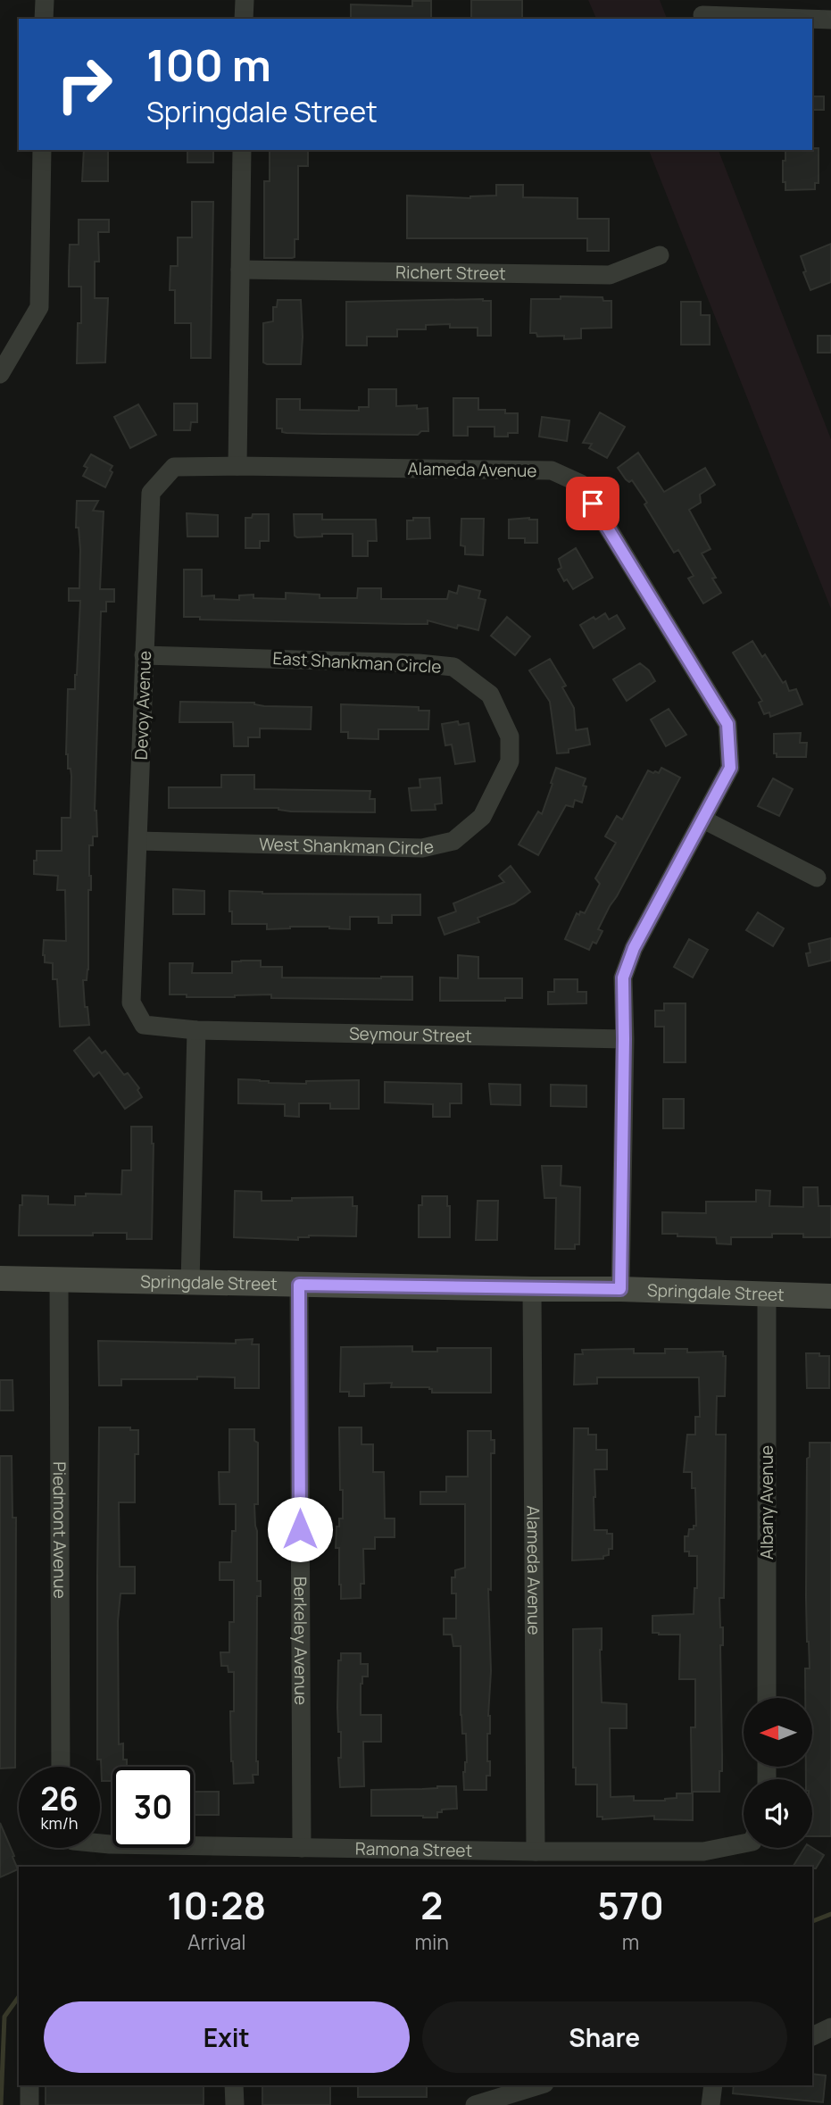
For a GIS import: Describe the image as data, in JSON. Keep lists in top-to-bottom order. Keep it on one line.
{"streets":{"street":["Richert Street","Alameda Avenue","East Shankman Circle","Devoy Avenue","West Shankman Circle","Seymour Street","Springdale Street","Albany Avenue","Piedmont Avenue","Berkeley Avenue","Ramona Street"]},"crossings":[["Alameda Avenue","Devoy Avenue"],["Alameda Avenue","Seymour Street"],["Alameda Avenue","Springdale Street"],["Alameda Avenue","Ramona Street"],["East Shankman Circle","Devoy Avenue"],["East Shankman Circle","West Shankman Circle"],["Devoy Avenue","West Shankman Circle"],["Devoy Avenue","Seymour Street"],["Springdale Street","Albany Avenue"],["Springdale Street","Piedmont Avenue"],["Springdale Street","Berkeley Avenue"],["Berkeley Avenue","Ramona Street"]],"north":"left","page":{"turn":["100 m","Springdale Street"],"speed":"26 km/h","limit":"30","eta":["10:28","Arrival","2","min","570","m"],"buttons":["Exit","Share"]}}
